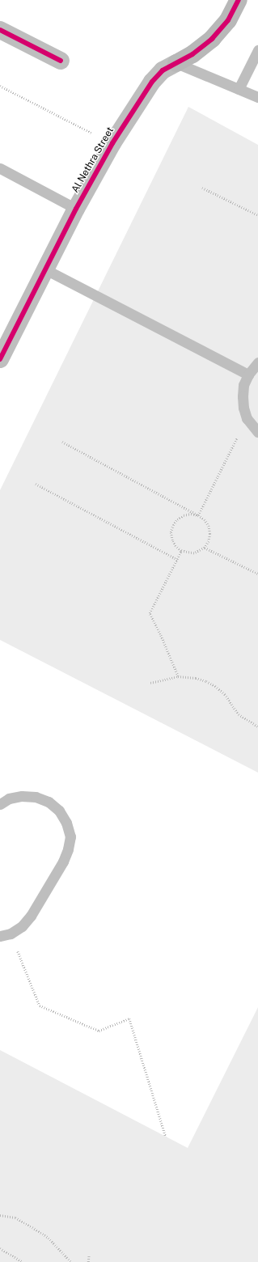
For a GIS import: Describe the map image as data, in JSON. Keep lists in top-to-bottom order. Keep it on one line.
{"streets":{"street":["Al Nethra Street"]}}
